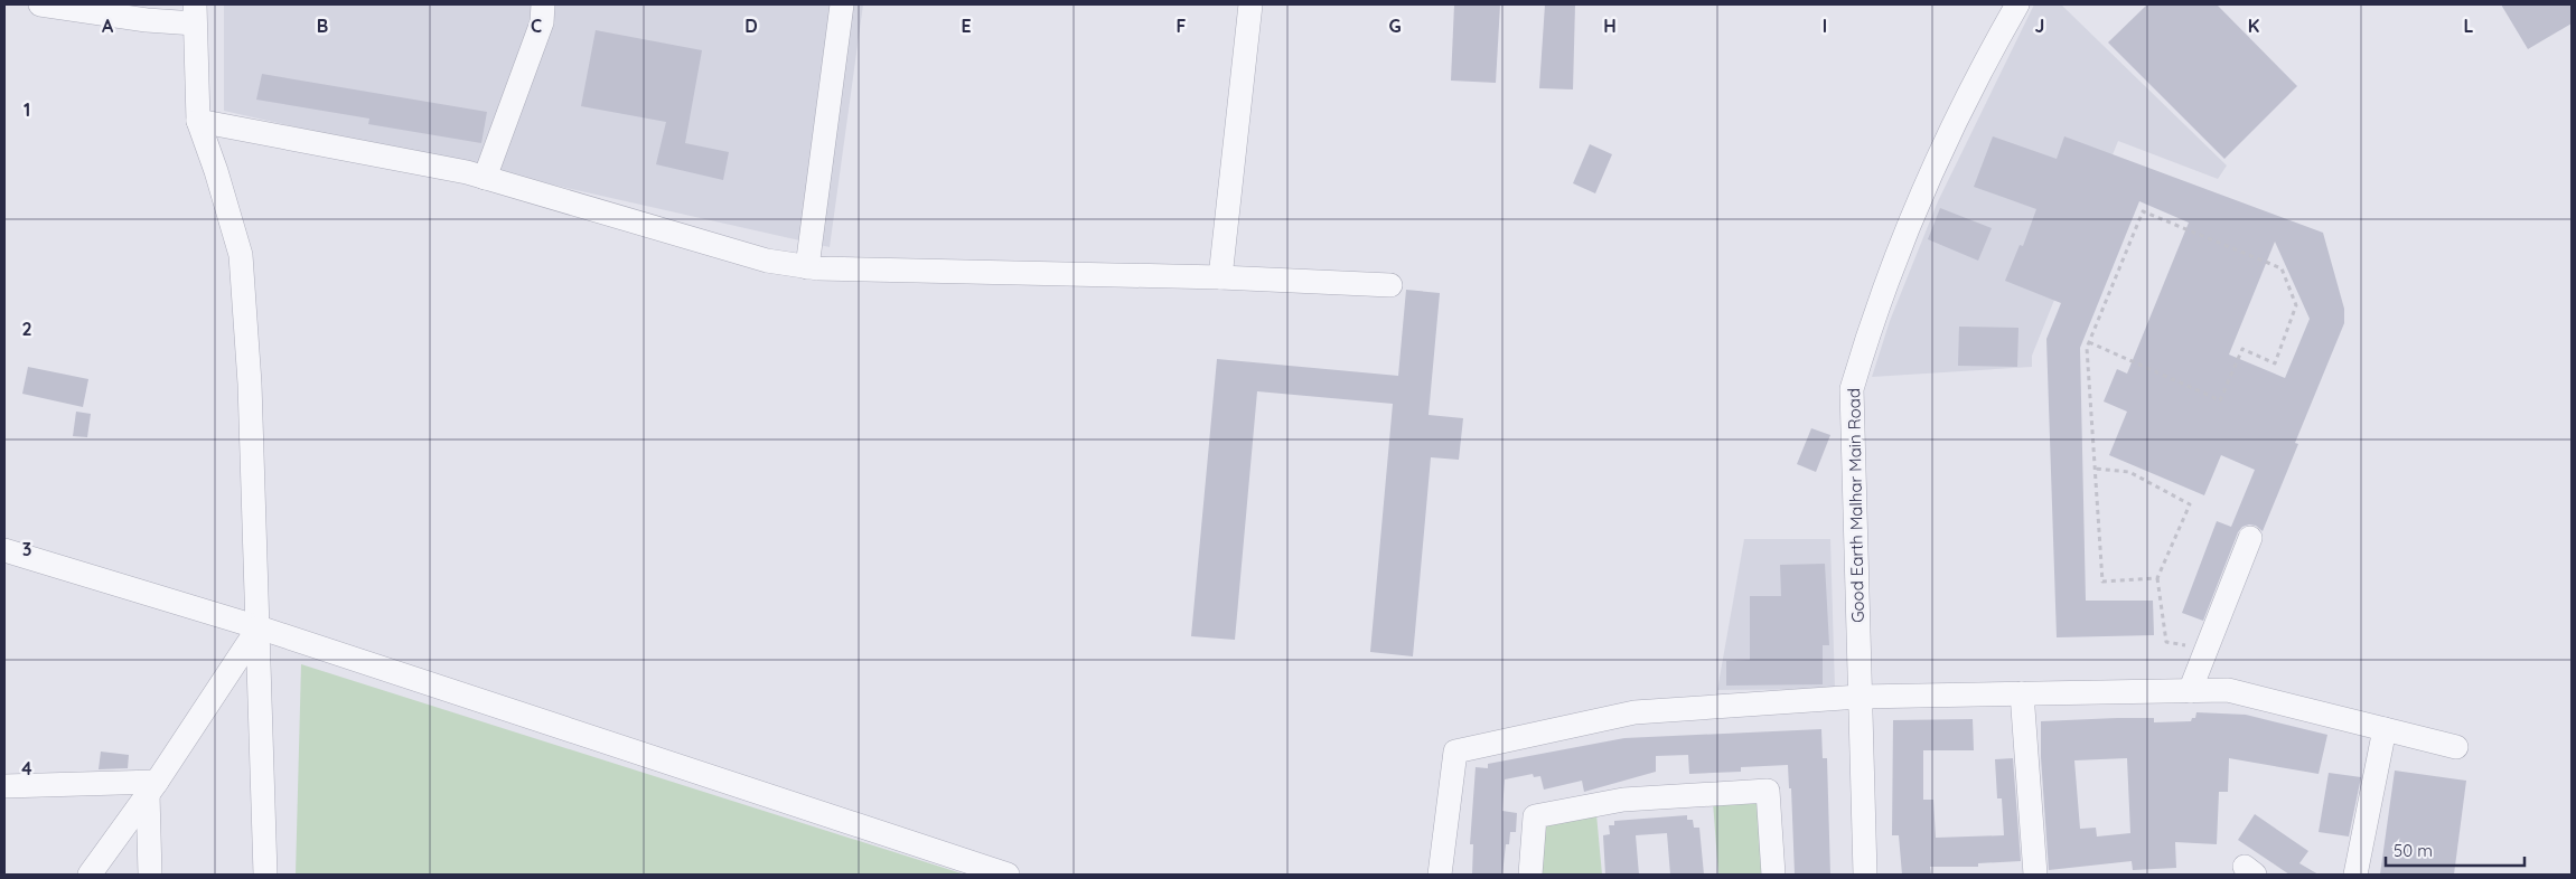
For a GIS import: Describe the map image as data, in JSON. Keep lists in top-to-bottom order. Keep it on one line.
{"streets":{"street":["Good Earth Malhar Main Road"]},"scale_bar":"50 m","grid":{"columns":["A","B","C","D","E","F","G","H","I","J","K","L"],"rows":["1","2","3","4"]}}
